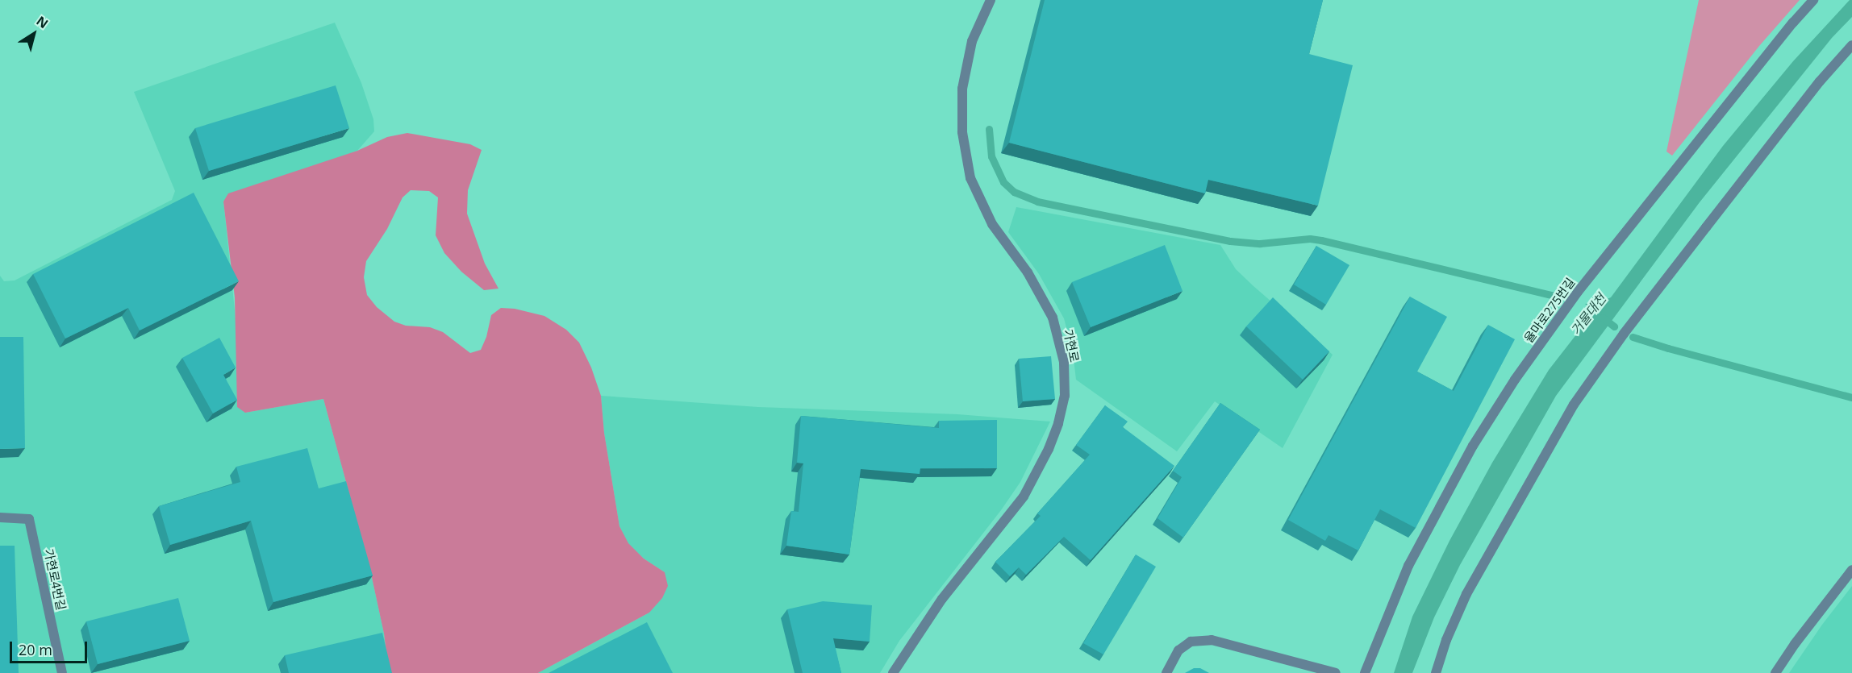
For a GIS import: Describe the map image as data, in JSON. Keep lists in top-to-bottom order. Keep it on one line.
{"streets":{"street":["율마로275번길","가현로","가현로4번길"]},"water":["거물대천"],"scale_bar":"20 m","north":"top right"}
